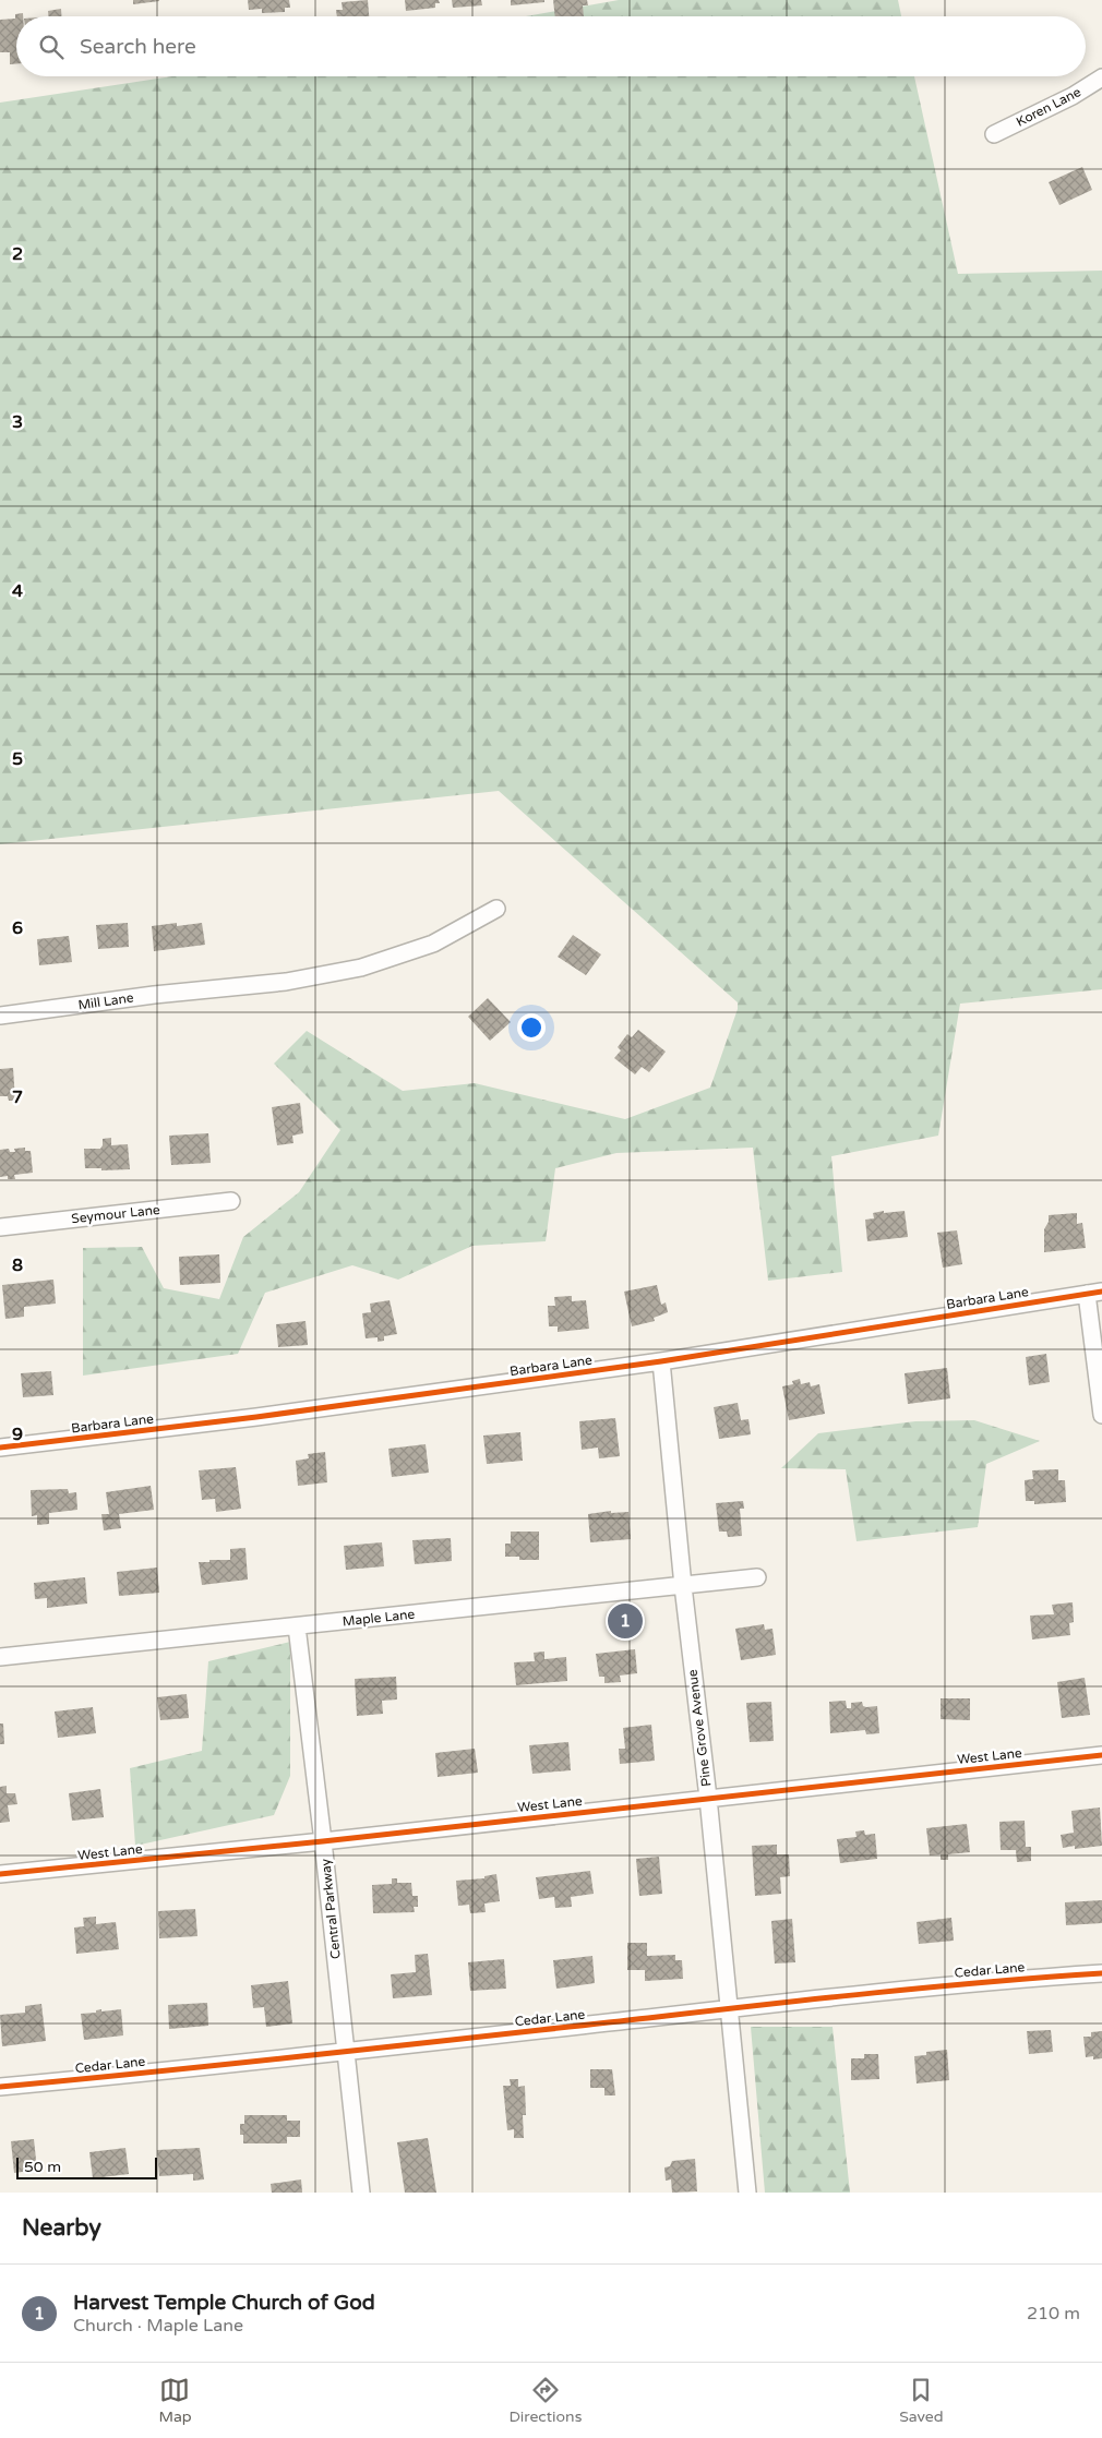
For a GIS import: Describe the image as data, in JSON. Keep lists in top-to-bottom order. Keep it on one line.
{"streets":{"street":["Koren Lane","Mill Lane","Seymour Lane","Barbara Lane","Maple Lane","Pine Grove Avenue","West Lane","Central Parkway","Cedar Lane"]},"crossings":[["Barbara Lane","Pine Grove Avenue"],["Maple Lane","Pine Grove Avenue"],["Maple Lane","Central Parkway"],["Pine Grove Avenue","West Lane"],["Pine Grove Avenue","Cedar Lane"],["West Lane","Central Parkway"],["Central Parkway","Cedar Lane"]],"scale_bar":"50 m","page":{"search":"Search here","pins":"1","scale":"50 m","heading":"Nearby","list":[{"mark":"1","name":"Harvest Temple Church of God","note":"Church · Maple Lane","value":"210 m"}],"nav":["Map","Directions","Saved"]},"grid":{"rows":["2","3","4","5","6","7","8","9"]}}
